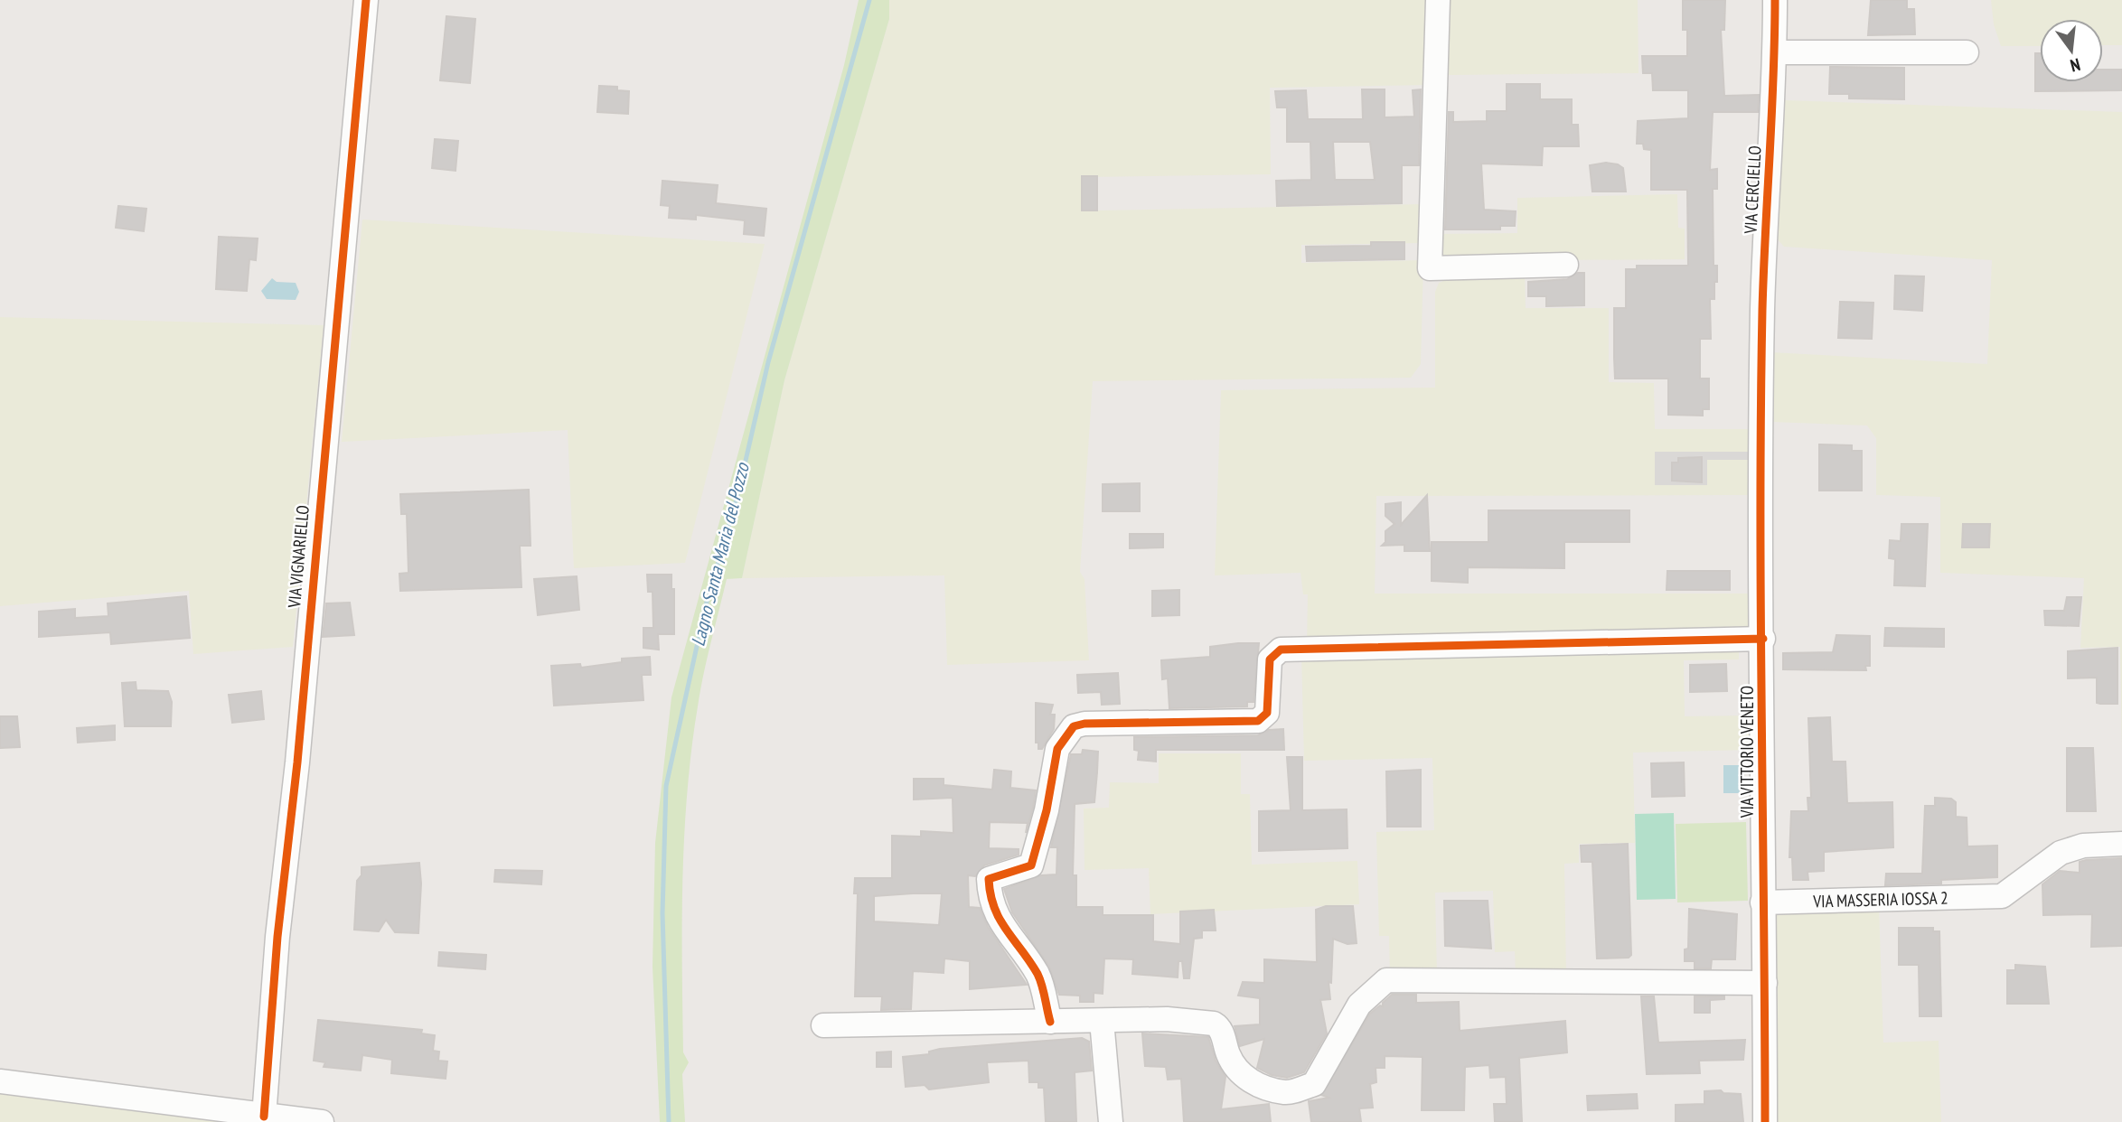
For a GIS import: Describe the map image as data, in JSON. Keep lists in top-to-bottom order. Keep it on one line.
{"streets":{"street":["VIA CERCIELLO","VIA VIGNARIELLO","VIA VITTORIO VENETO","VIA MASSERIA IOSSA 2"]},"crossings":[["VIA CERCIELLO","VIA VITTORIO VENETO"],["VIA VITTORIO VENETO","VIA MASSERIA IOSSA 2"]],"water":["Lagno Santa Maria del Pozzo"],"north":"bottom"}
